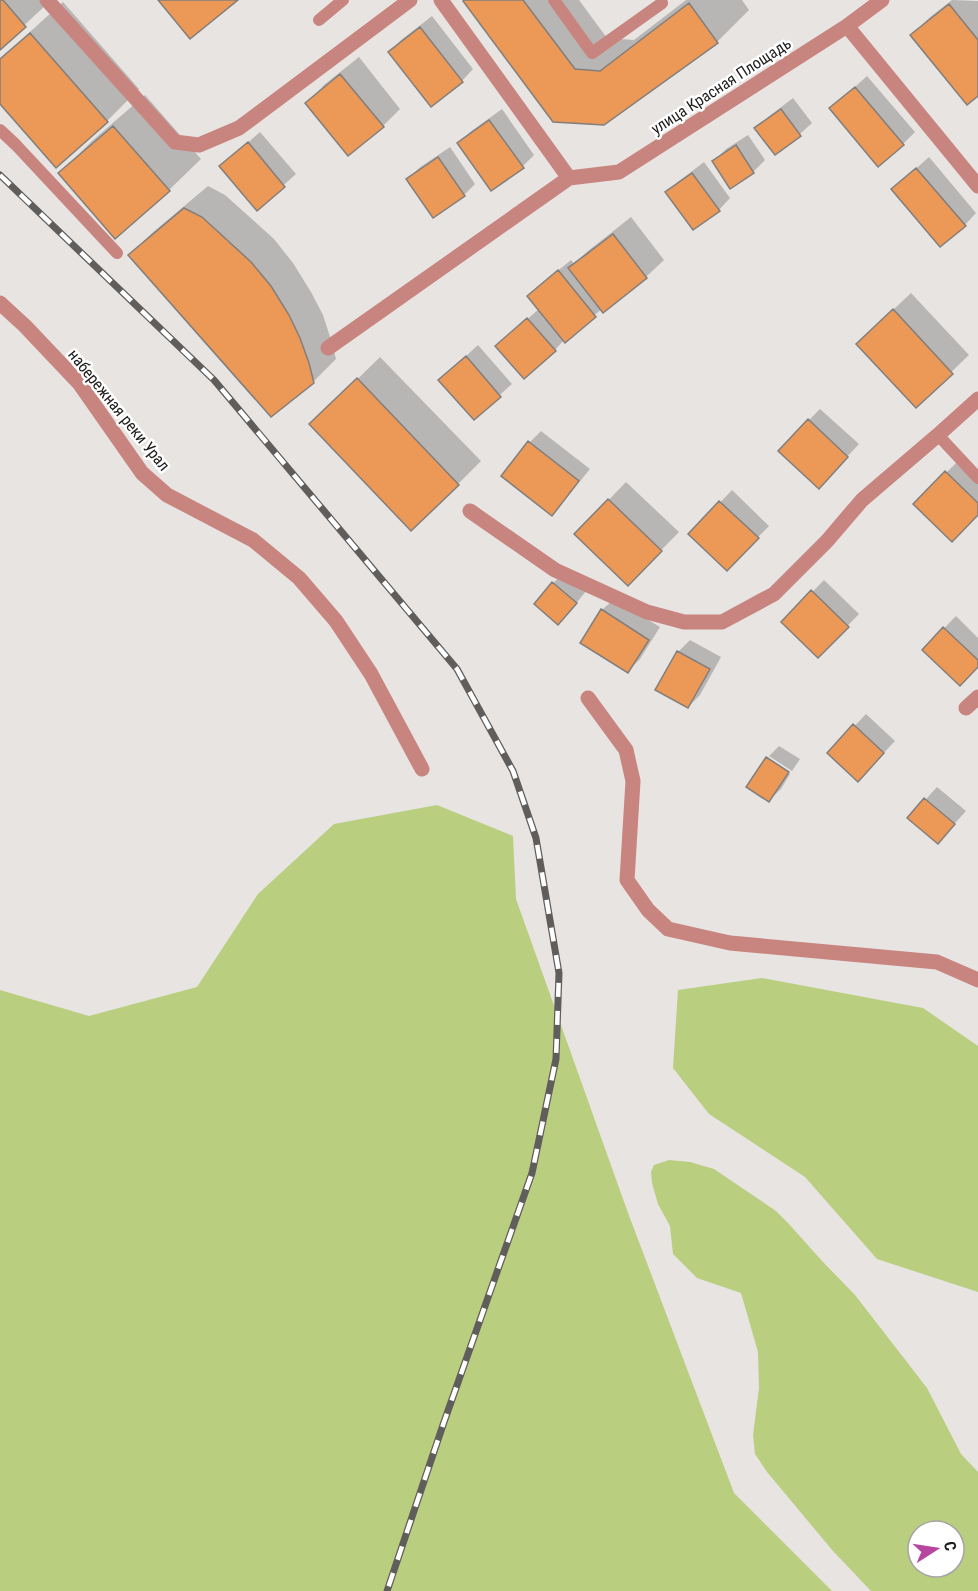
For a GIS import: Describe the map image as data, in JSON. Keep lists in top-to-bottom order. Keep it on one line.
{"streets":{"street":["улица Красная Площадь","набережная реки Урал"]},"north":"right"}
